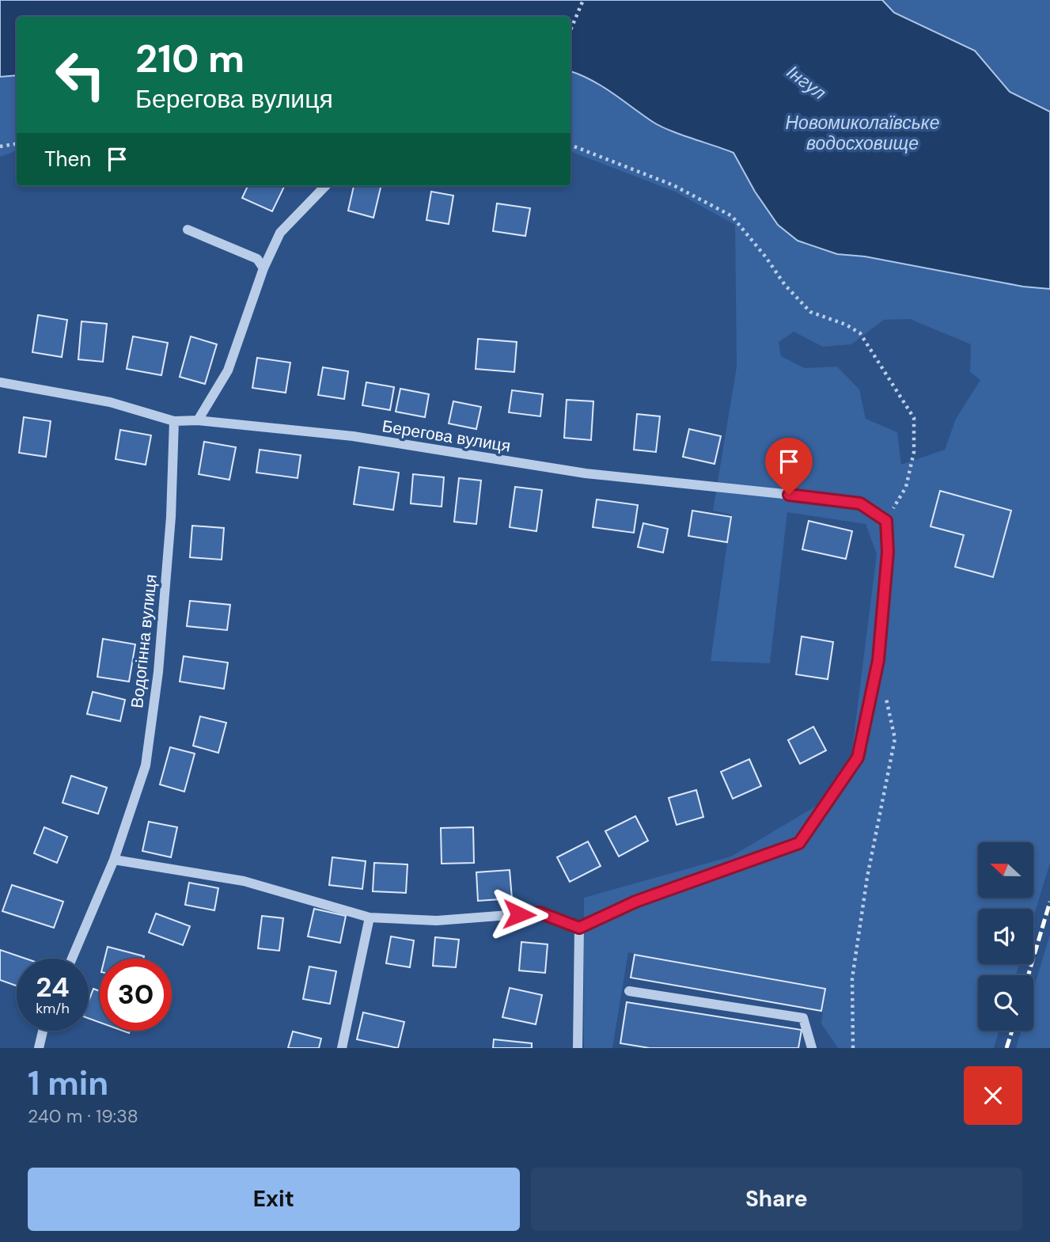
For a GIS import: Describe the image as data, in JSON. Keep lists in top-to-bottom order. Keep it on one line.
{"streets":{"street":["Берегова вулиця","Водогінна вулиця"]},"crossings":[["Берегова вулиця","Водогінна вулиця"]],"water":["Інгул","Новомиколаївське водосховище"],"north":"left","page":{"turn":["210 m","Берегова вулиця"],"then":"Then","speed":"24 km/h","limit":"30","heading":["1 min","240 m · 19:38"],"buttons":["Exit","Share"]}}
